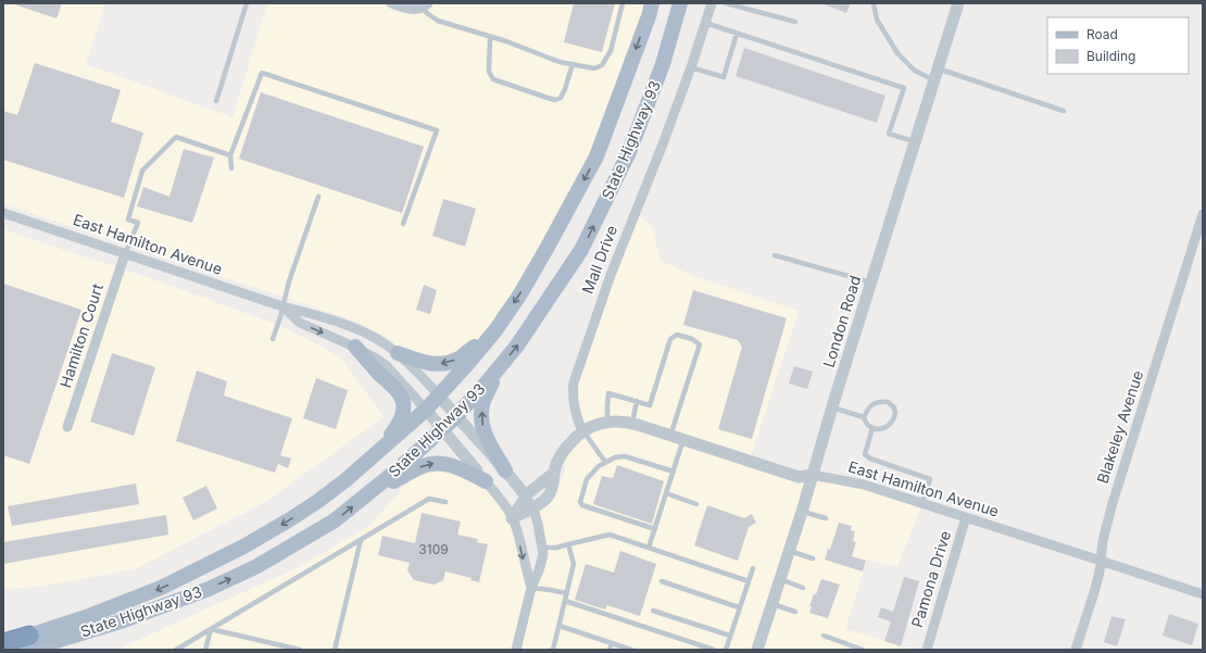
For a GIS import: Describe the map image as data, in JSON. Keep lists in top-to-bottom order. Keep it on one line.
{"streets":{"main road":["State Highway 93"],"street":["East Hamilton Avenue","Mall Drive","London Road","Hamilton Court","Blakeley Avenue","Pamona Drive"]},"crossings":[["State Highway 93","East Hamilton Avenue"],["East Hamilton Avenue","Mall Drive"],["East Hamilton Avenue","London Road"],["East Hamilton Avenue","Hamilton Court"],["East Hamilton Avenue","Blakeley Avenue"],["East Hamilton Avenue","Pamona Drive"]],"house_numbers":["3109"],"legend":["Road","Building"]}
